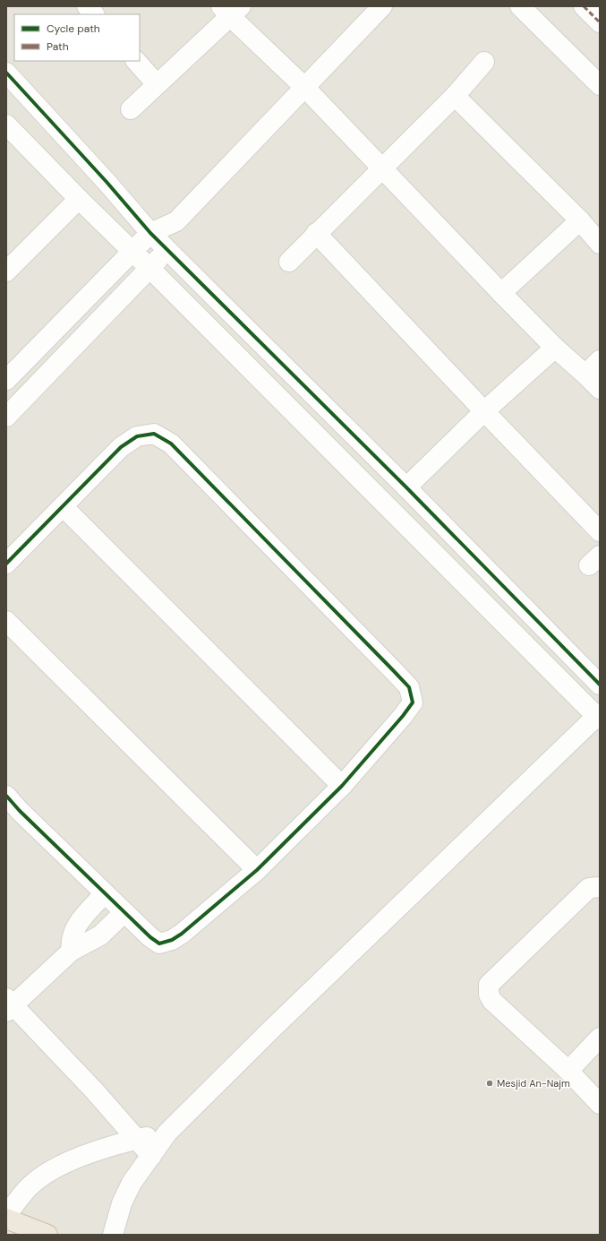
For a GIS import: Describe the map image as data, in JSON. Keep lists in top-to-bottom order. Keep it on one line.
{"places":["Mesjid An-Najm"],"legend":["Cycle path","Path"]}
